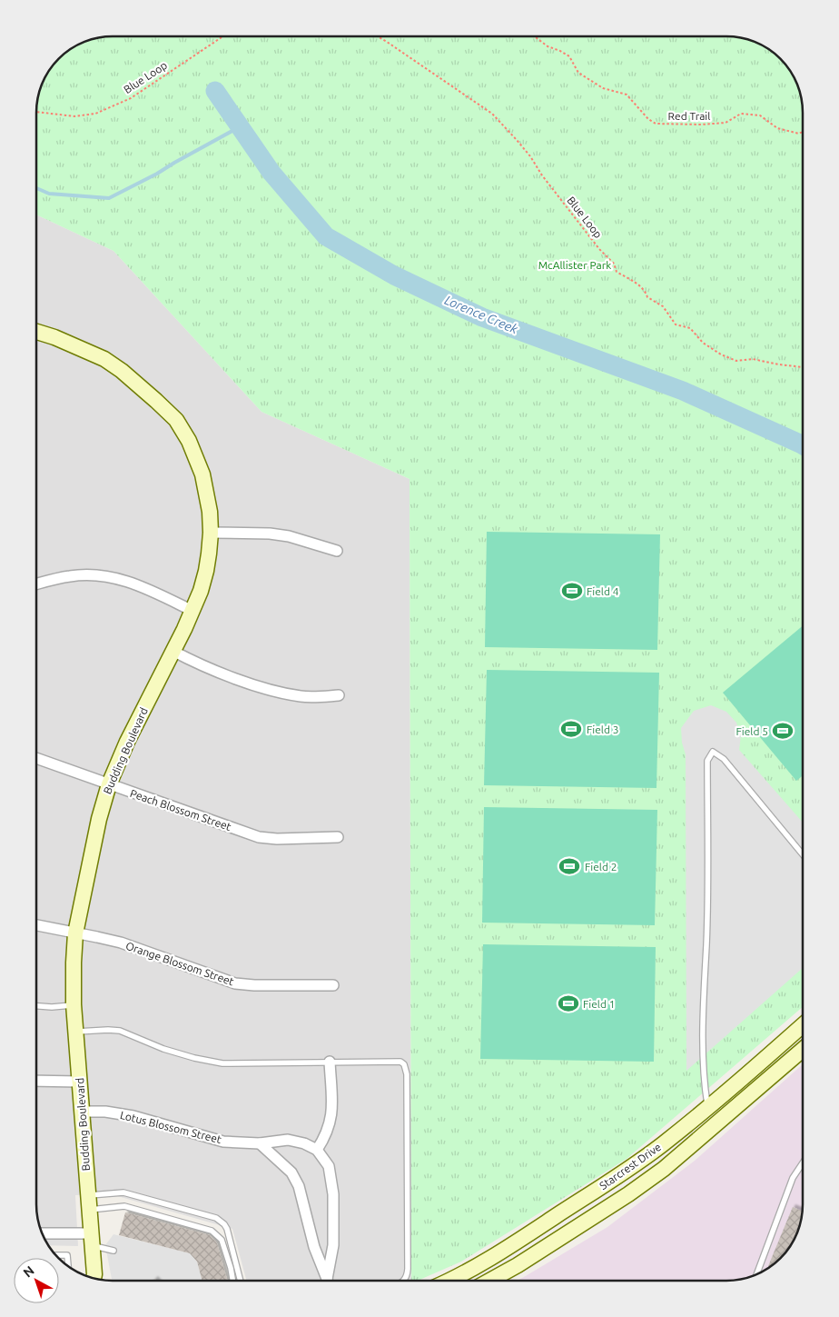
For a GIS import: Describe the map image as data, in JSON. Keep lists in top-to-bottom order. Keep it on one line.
{"streets":{"street":["Budding Boulevard","Peach Blossom Street","Orange Blossom Street","Lotus Blossom Street","Starcrest Drive"],"path":["Blue Loop","Red Trail"]},"crossings":[["Budding Boulevard","Peach Blossom Street"],["Budding Boulevard","Orange Blossom Street"],["Budding Boulevard","Lotus Blossom Street"]],"water":["Lorence Creek"],"parks":["McAllister Park"],"places":{"sports":["Field 4","Field 3","Field 5","Field 2","Field 1"]},"north":"top left"}
